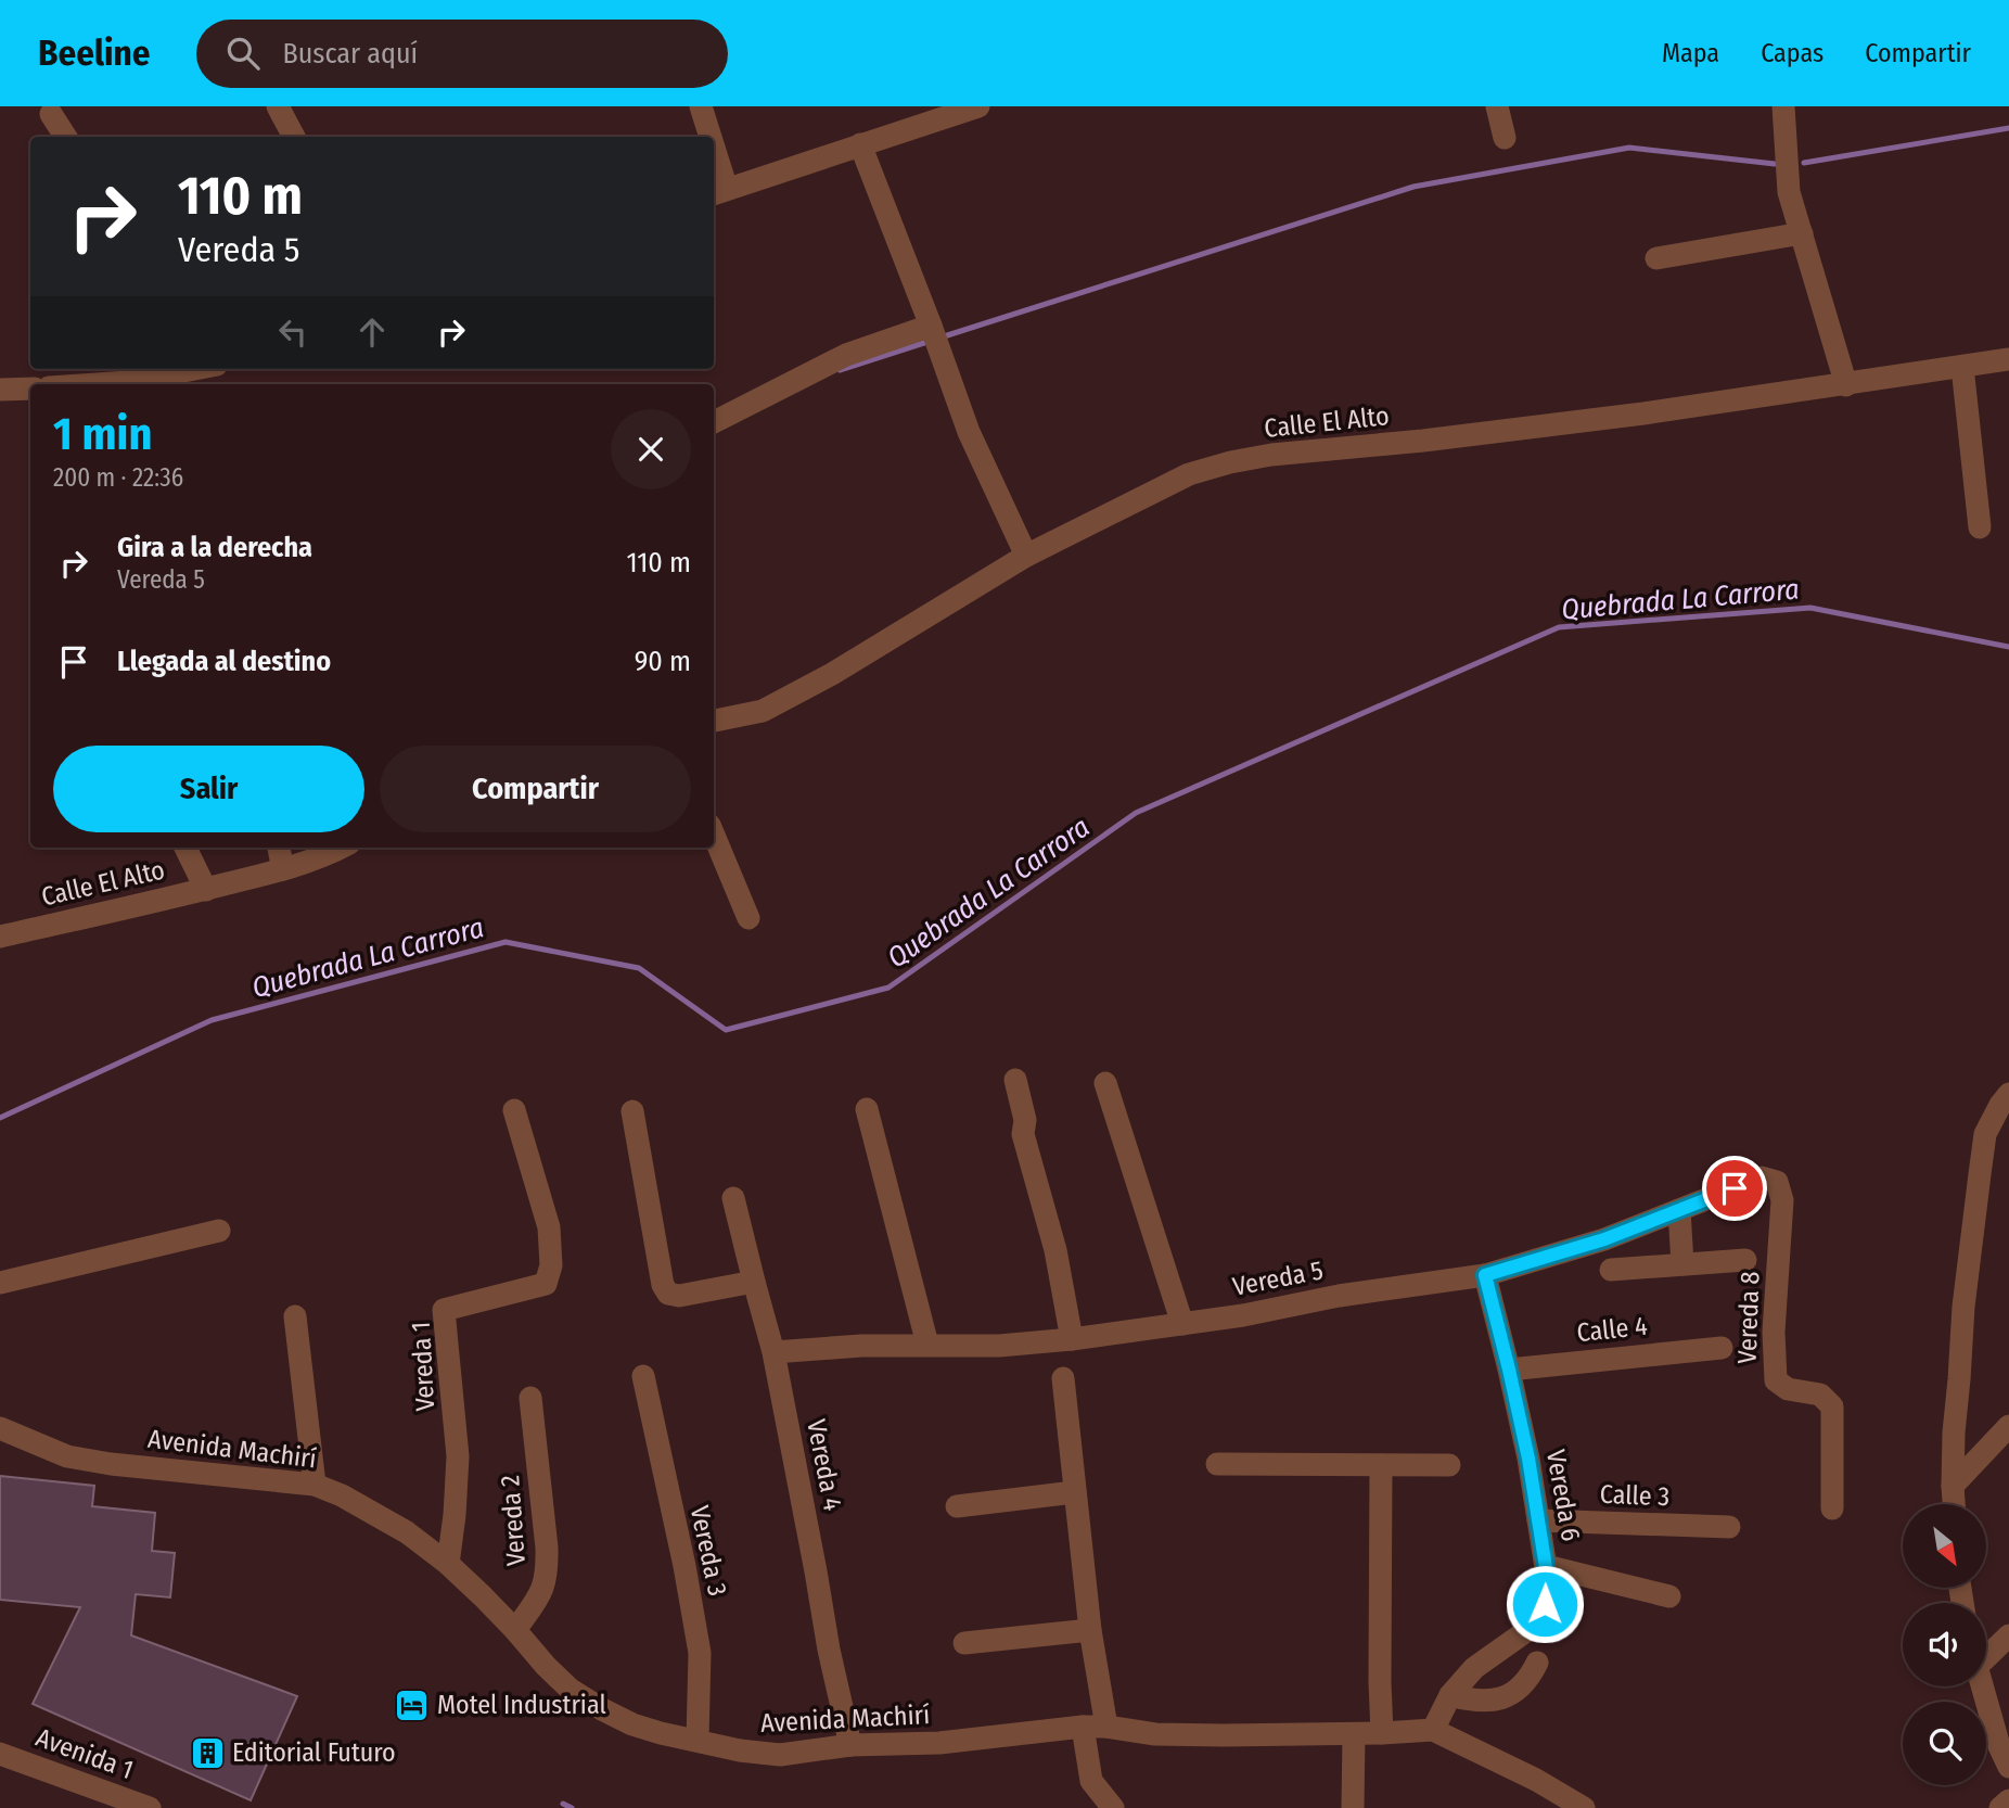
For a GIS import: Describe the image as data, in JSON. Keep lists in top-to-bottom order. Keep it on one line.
{"streets":{"street":["Calle El Alto","Vereda 5","Vereda 8","Calle 4","Vereda 1","Avenida Machirí","Vereda 4","Vereda 6","Calle 3","Vereda 2","Vereda 3","Avenida 1"]},"crossings":[["Vereda 5","Vereda 8"],["Vereda 5","Vereda 4"],["Vereda 5","Vereda 6"],["Calle 4","Vereda 6"],["Vereda 1","Avenida Machirí"],["Avenida Machirí","Vereda 4"],["Avenida Machirí","Vereda 6"],["Avenida Machirí","Vereda 2"],["Avenida Machirí","Vereda 3"],["Vereda 6","Calle 3"]],"water":["Quebrada La Carrora"],"places":{"hotel":["Motel Industrial"],"building":["Editorial Futuro"]},"north":"bottom right","page":{"header":"Beeline","search":"Buscar aquí","nav":["Mapa","Capas","Compartir"],"turn":["110 m","Vereda 5"],"heading":["1 min","200 m · 22:36"],"list":[{"name":"Gira a la derecha","note":"Vereda 5","value":"110 m"},{"name":"Llegada al destino","value":"90 m"}],"buttons":["Salir","Compartir"]}}
